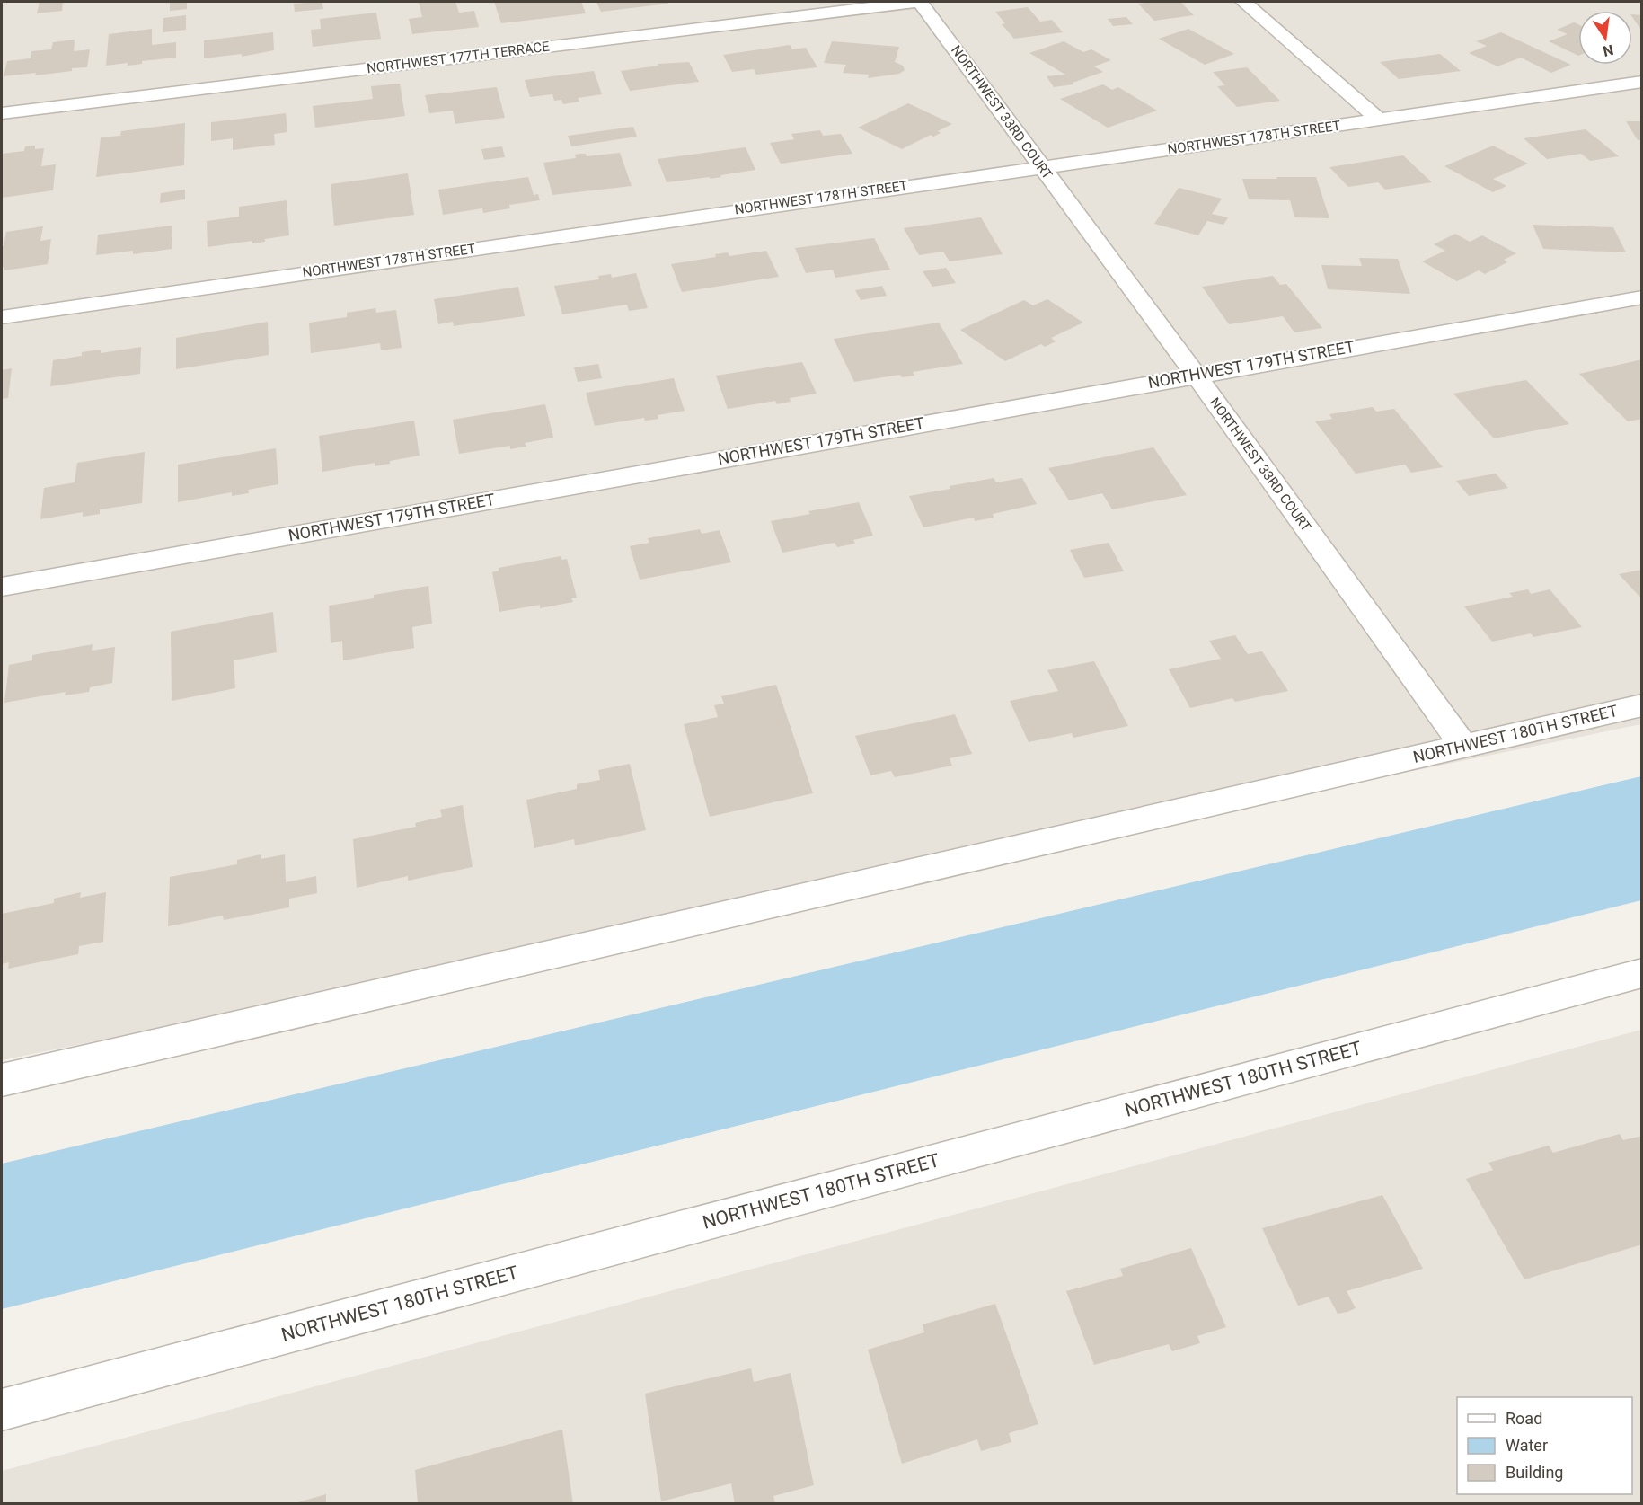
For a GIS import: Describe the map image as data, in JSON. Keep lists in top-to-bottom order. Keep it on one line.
{"streets":{"street":["NORTHWEST 177TH TERRACE","NORTHWEST 33RD COURT","NORTHWEST 178TH STREET","NORTHWEST 179TH STREET","NORTHWEST 180TH STREET"]},"crossings":[["NORTHWEST 33RD COURT","NORTHWEST 178TH STREET"],["NORTHWEST 33RD COURT","NORTHWEST 179TH STREET"],["NORTHWEST 33RD COURT","NORTHWEST 180TH STREET"]],"legend":["Road","Water","Building"],"north":"bottom"}
